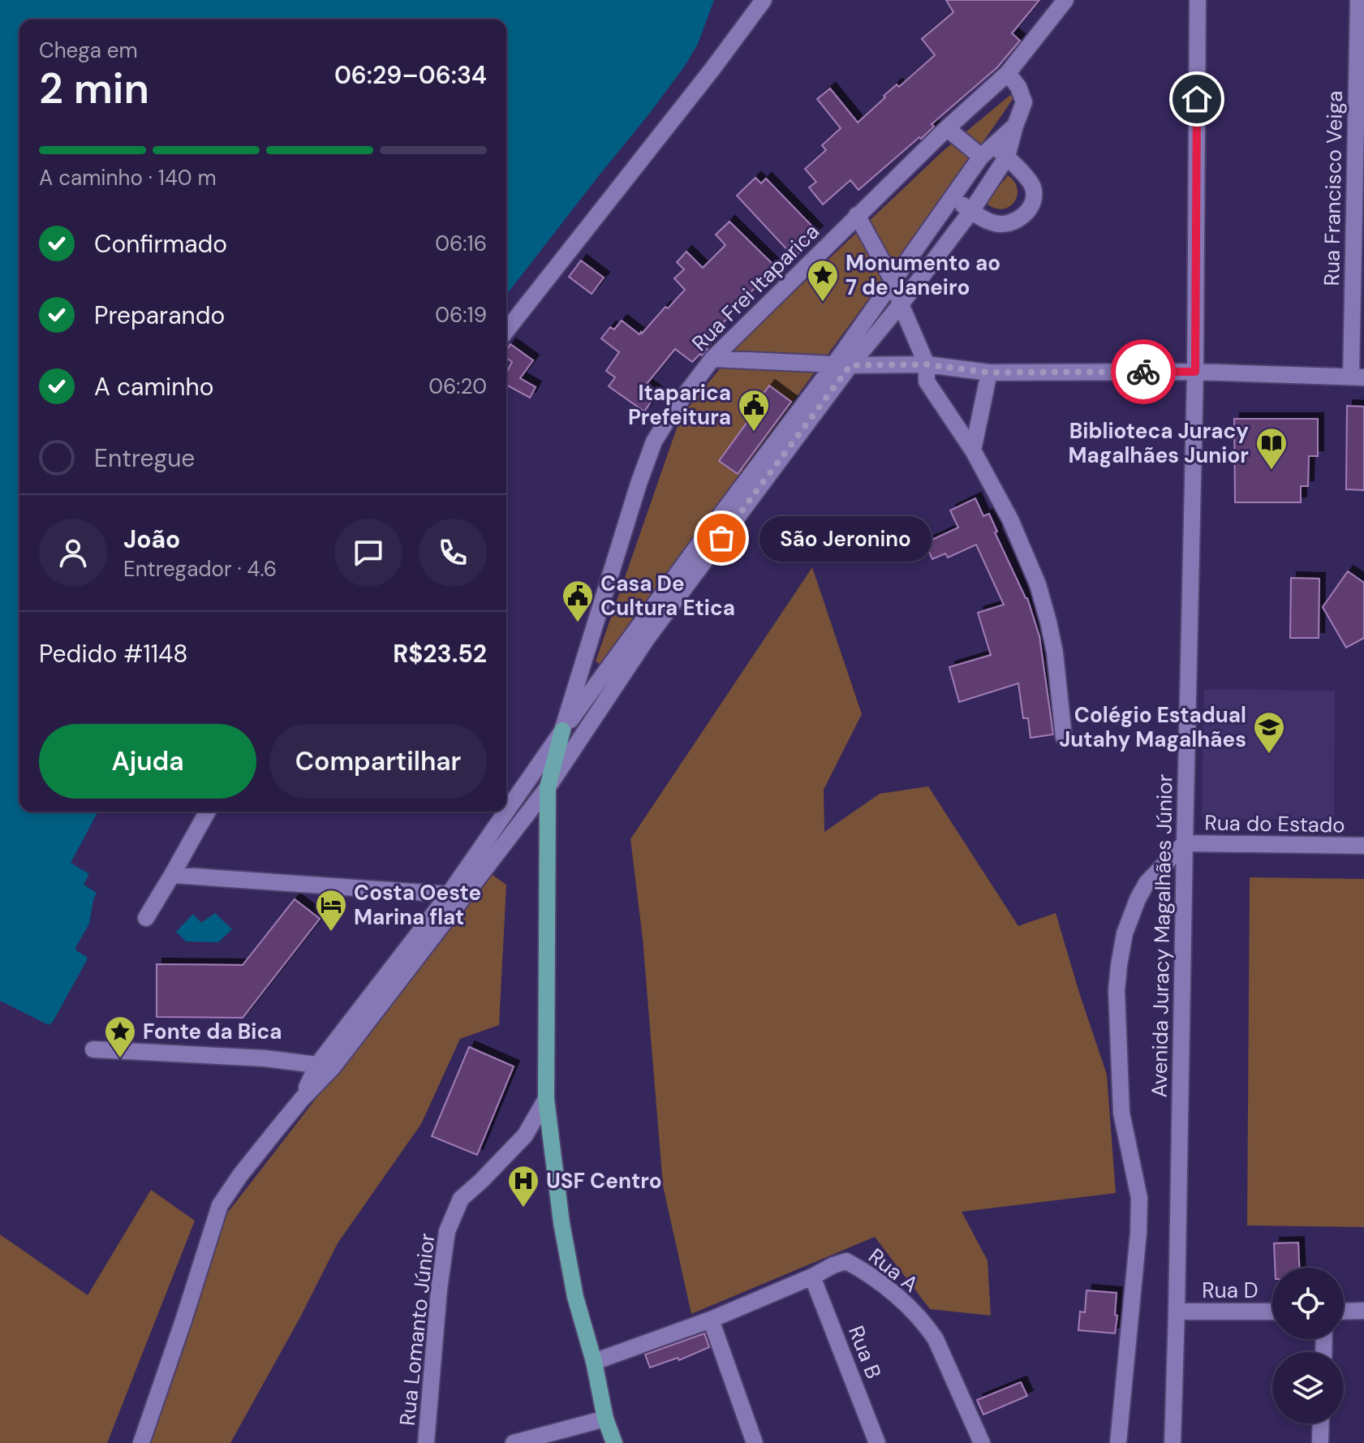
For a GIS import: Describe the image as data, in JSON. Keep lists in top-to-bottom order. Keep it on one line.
{"streets":{"street":["Rua Francisco Veiga","Rua Frei Itaparica","Rua do Estado","Avenida Juracy Magalhães Júnior","Rua A","Rua D","Rua Lomanto Júnior","Rua B"]},"crossings":[["Rua do Estado","Avenida Juracy Magalhães Júnior"],["Avenida Juracy Magalhães Júnior","Rua D"],["Rua A","Rua B"]],"places":{"place":["Monumento ao 7 de Janeiro","Fonte da Bica"],"public building":["Itaparica Prefeitura","Casa De Cultura Etica"],"library":["Biblioteca Juracy Magalhães Junior"],"other":["São Jeronino"],"school or university":["Colégio Estadual Jutahy Magalhães"],"hotel":["Costa Oeste Marina flat"],"hospital":["USF Centro"]},"page":{"heading":["2 min","Chega em","06:29–06:34"],"panel":["João","Entregador · 4.6","Pedido #1148","R$23.52"],"bar":"A caminho · 140 m","list":[["Confirmado","06:16"],["Preparando","06:19"],["A caminho","06:20"],"Entregue"],"bubble":"São Jeronino","buttons":["Ajuda","Compartilhar"]}}
